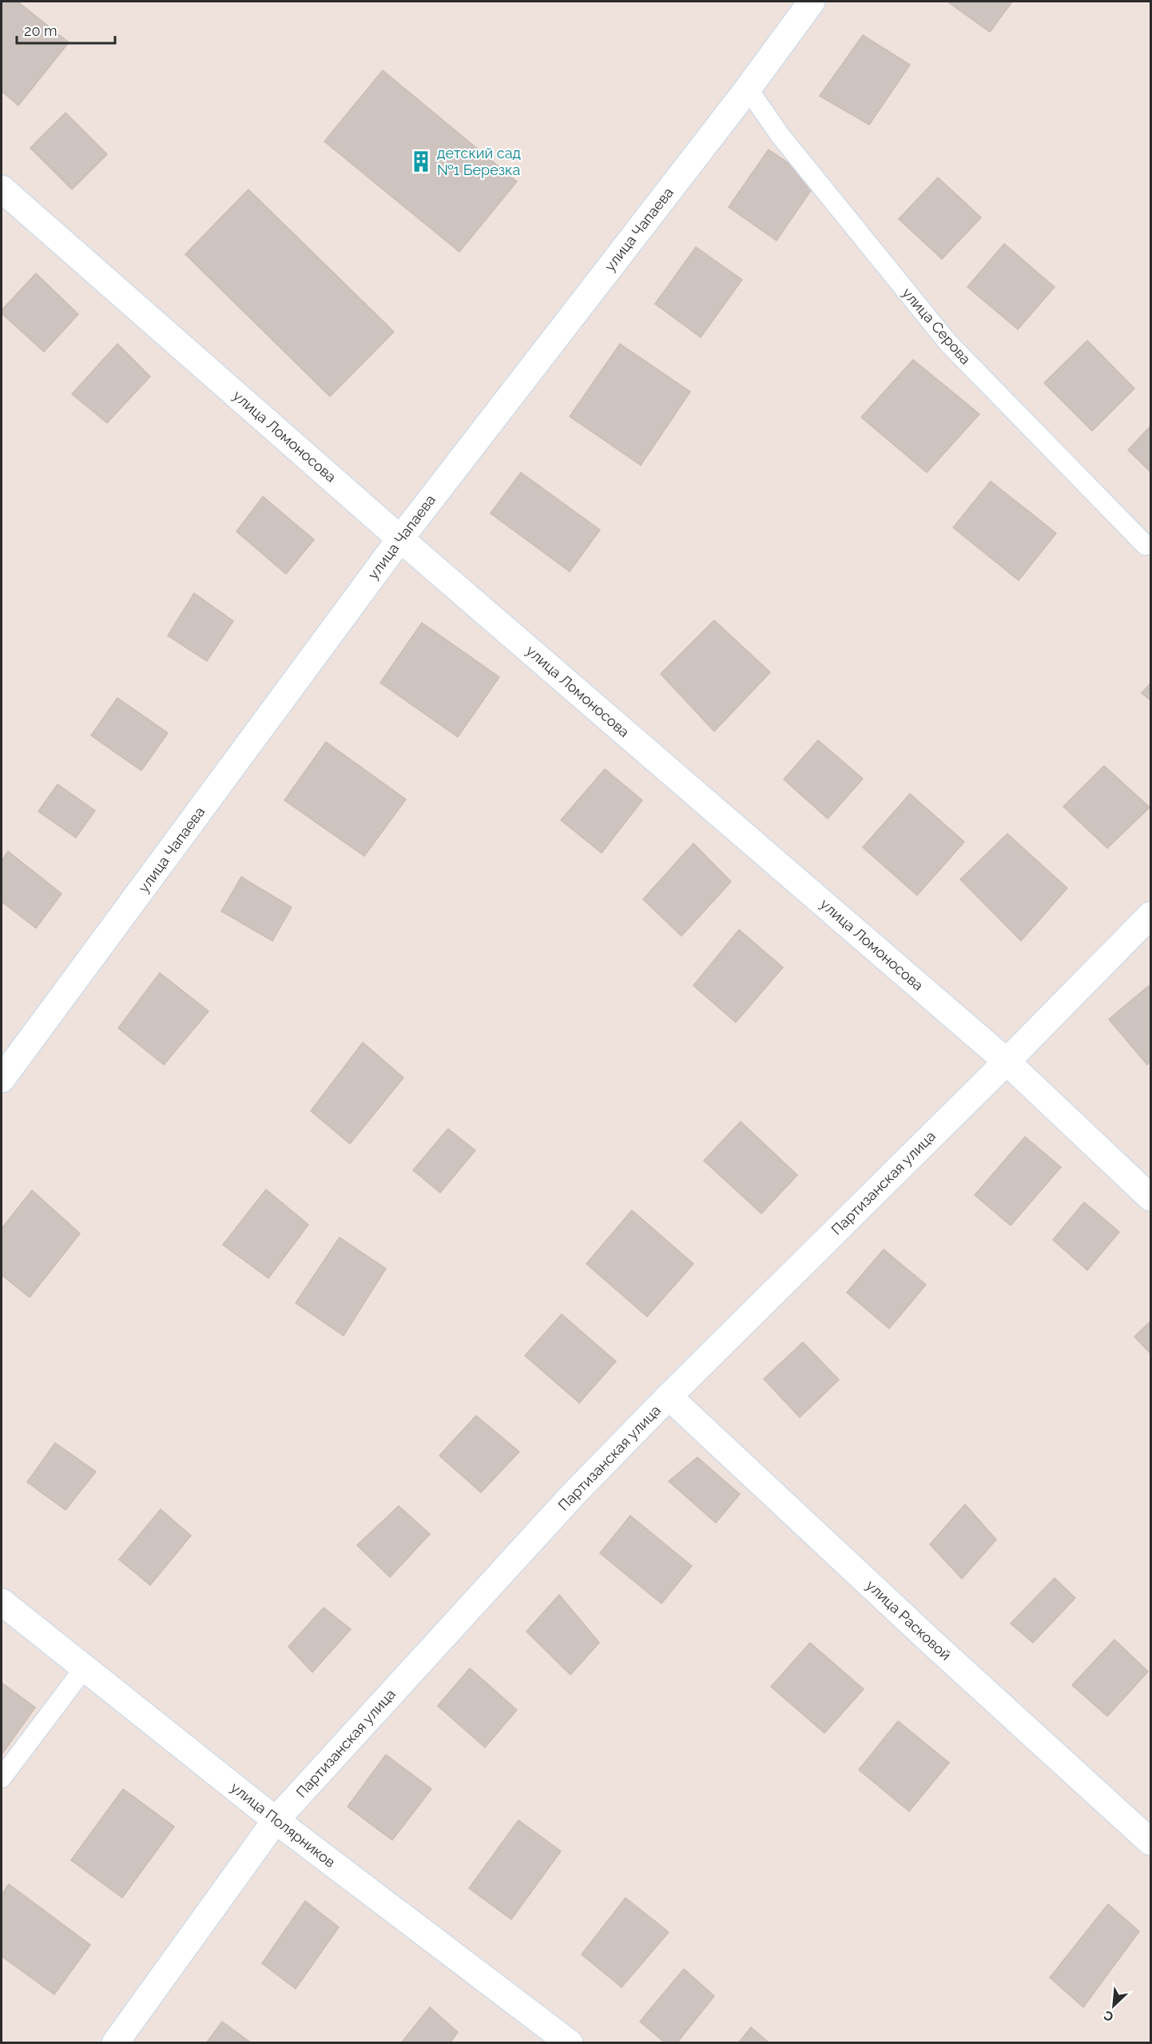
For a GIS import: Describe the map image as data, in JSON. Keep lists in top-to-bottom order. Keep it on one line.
{"streets":{"street":["улица Чапаева","улица Ломоносова","Партизанская улица","улица Расковой","улица Полярников"],"lane":["улица Серова"]},"crossings":[["улица Чапаева","улица Серова"],["улица Чапаева","улица Ломоносова"],["улица Ломоносова","Партизанская улица"],["Партизанская улица","улица Расковой"],["Партизанская улица","улица Полярников"]],"places":{"building":["детский сад №1 Березка"]},"scale_bar":"20 m","north":"bottom left"}
